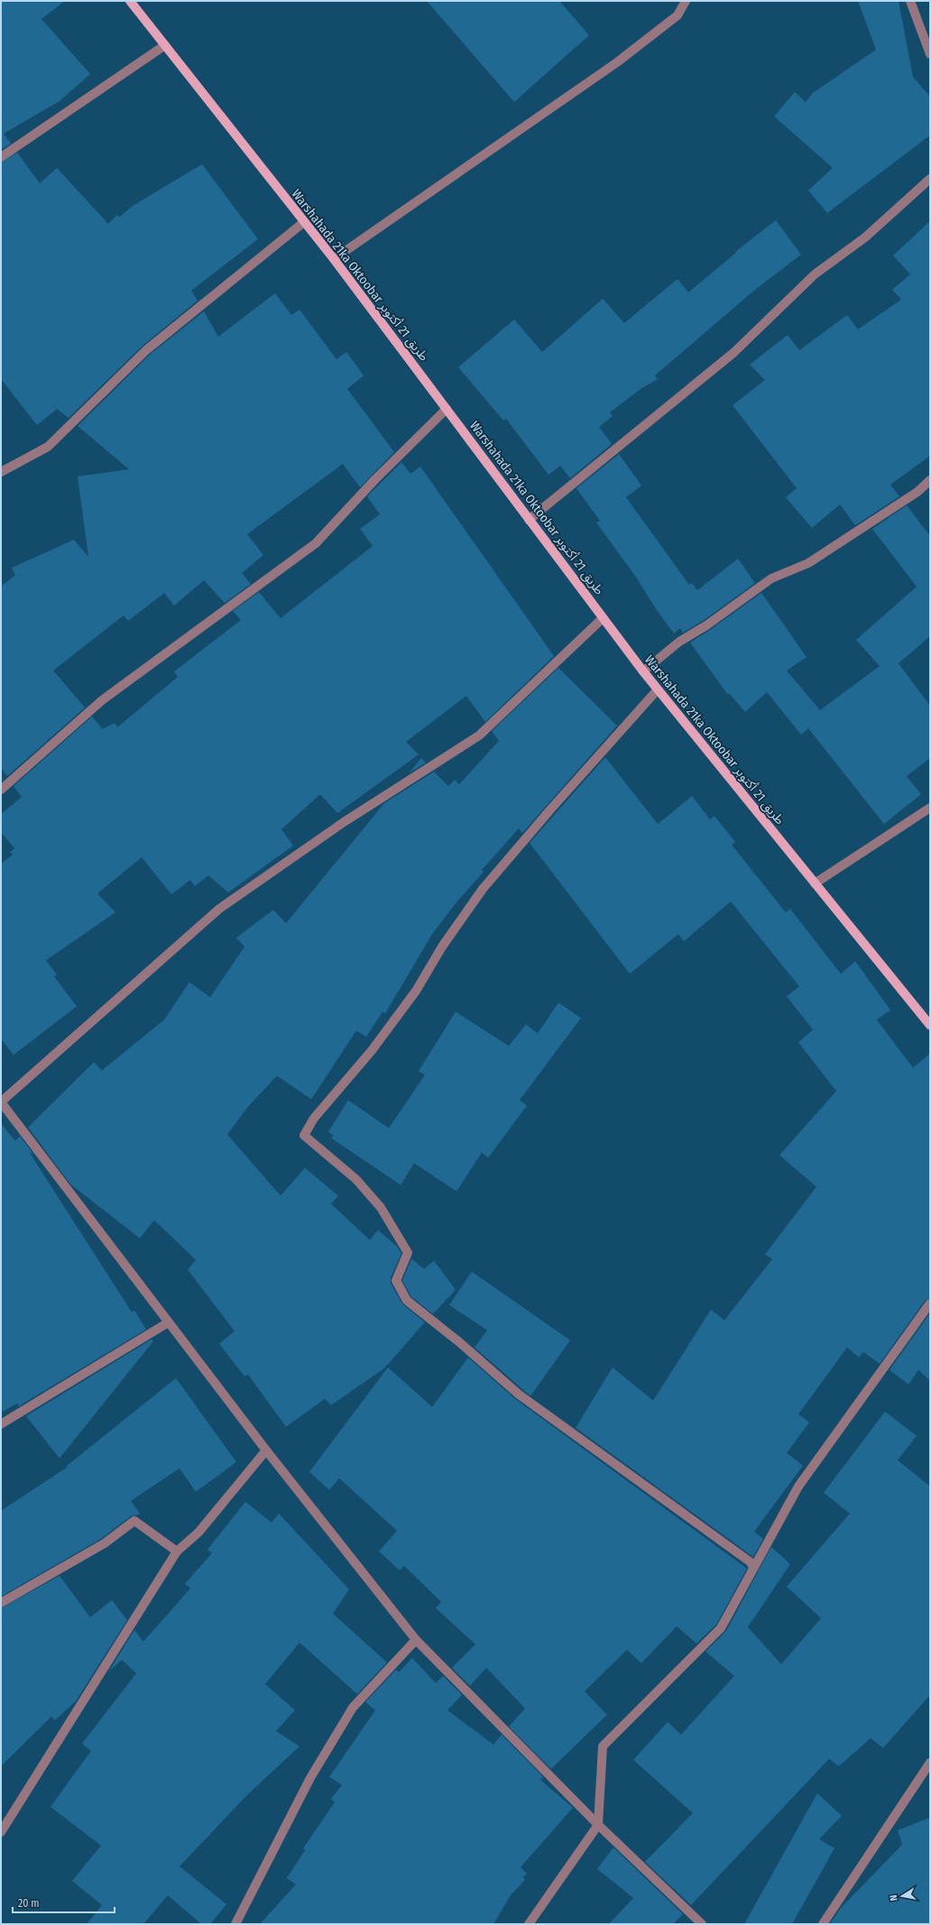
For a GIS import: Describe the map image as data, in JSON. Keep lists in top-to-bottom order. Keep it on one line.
{"streets":{"main road":["Warshahada 21ka Oktoobar طريق 21 أكتوبر"]},"scale_bar":"20 m","north":"left"}
